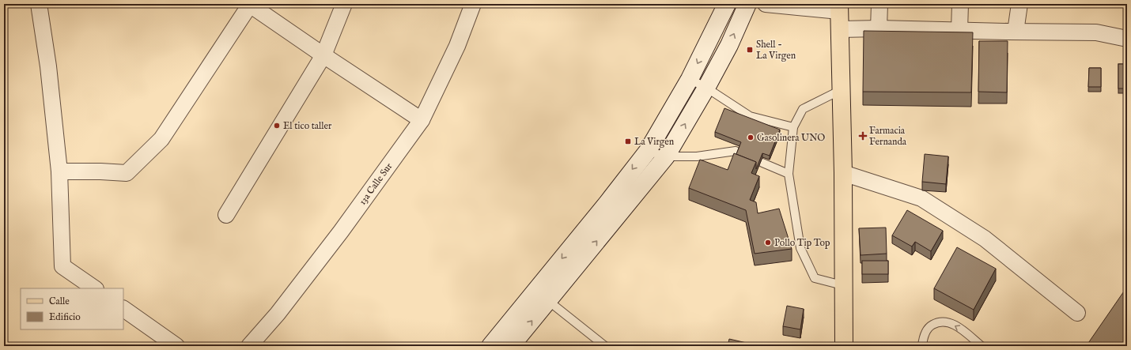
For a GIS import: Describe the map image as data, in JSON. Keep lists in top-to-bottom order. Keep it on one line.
{"streets":{"street":["13a Calle Sur"]},"places":{"transit":["Shell - La Virgen","La Virgen"],"other":["El tico taller","Gasolinera UNO","Pollo Tip Top"],"health":["Farmacia Fernanda"]},"legend":["Calle","Edificio"]}
